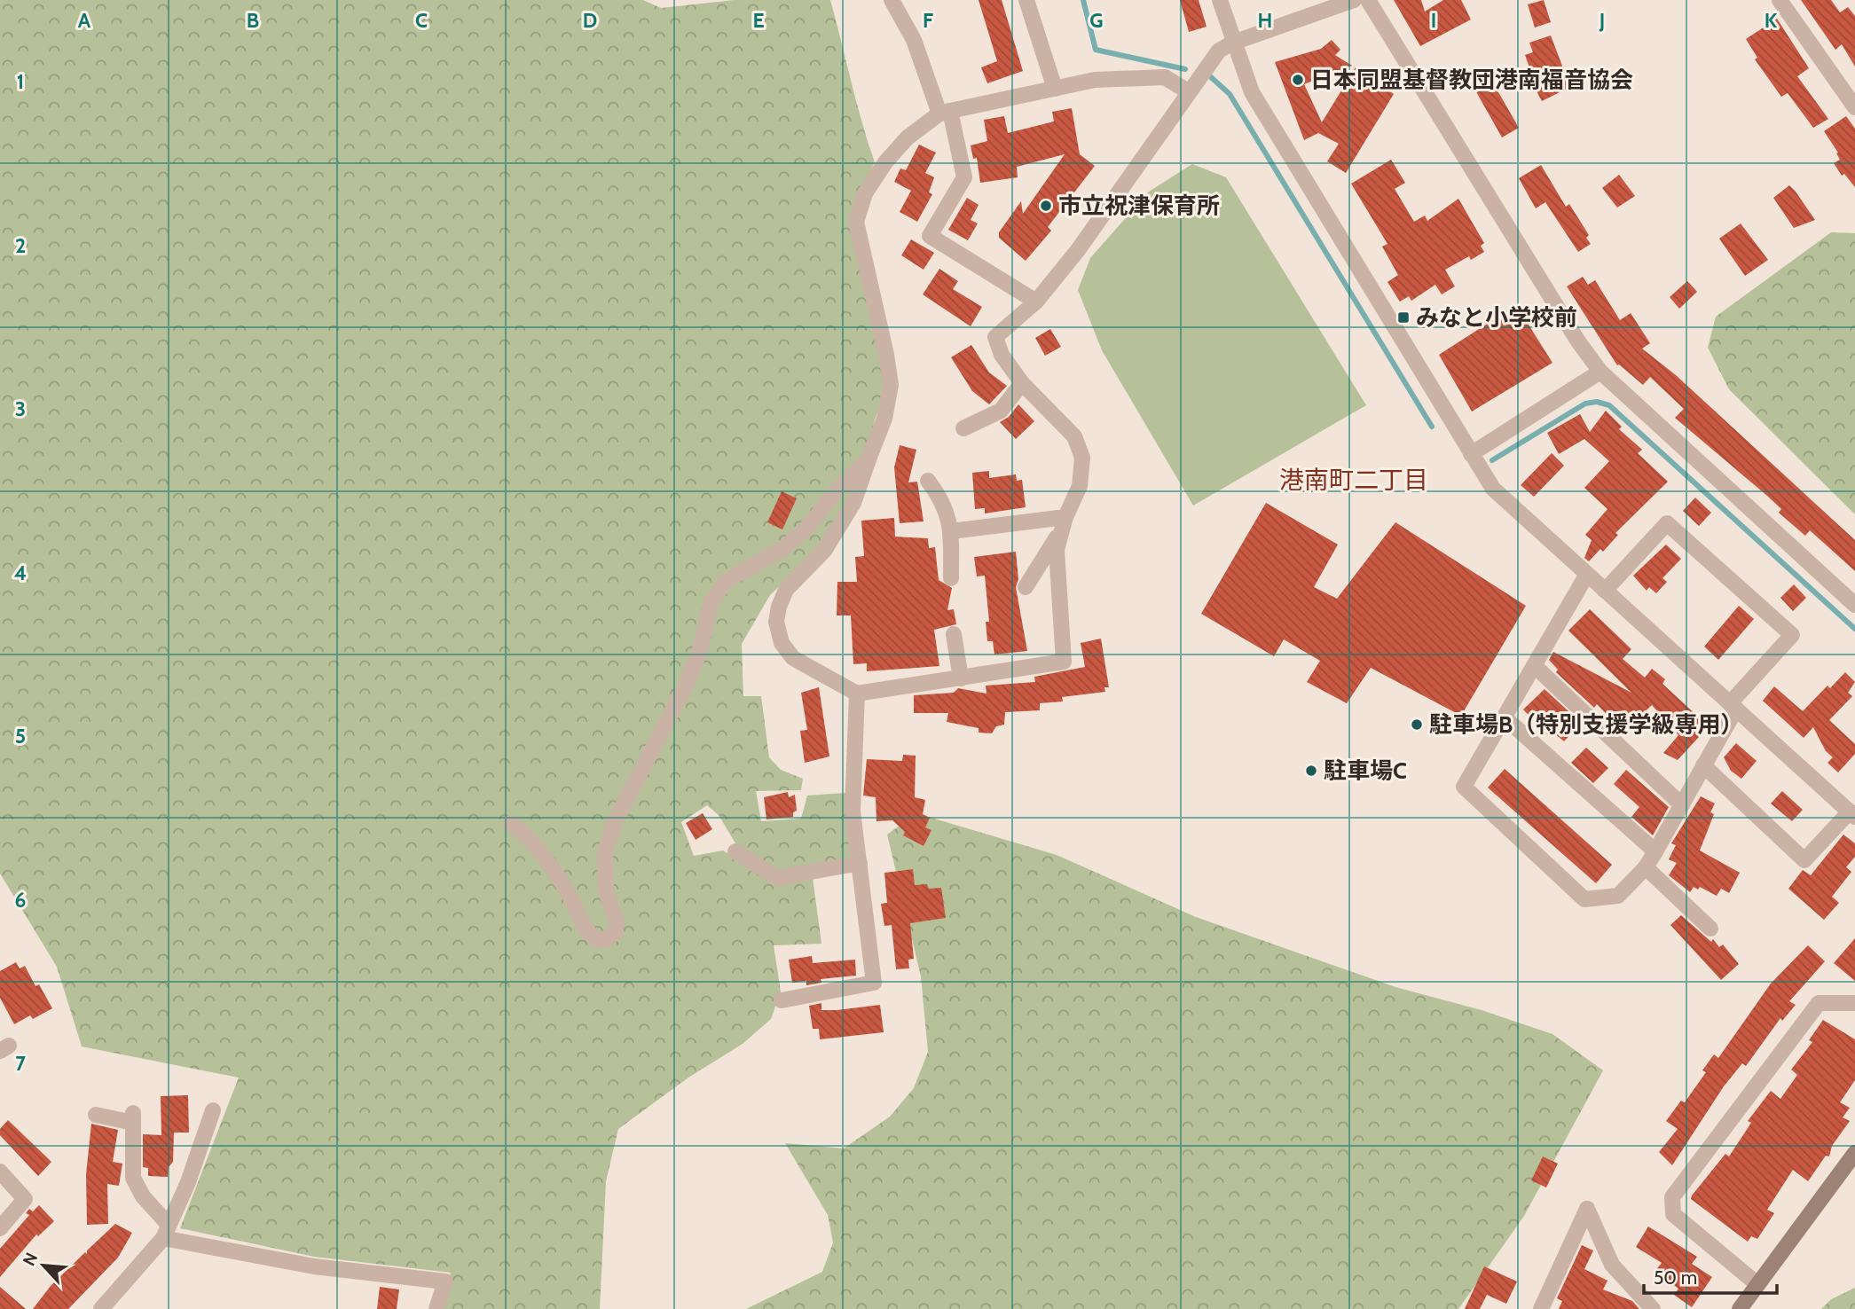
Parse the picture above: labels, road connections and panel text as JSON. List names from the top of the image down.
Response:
{
  "districts": ["港南町二丁目"],
  "places": {
    "other": [
      "日本同盟基督教団港南福音協会",
      "市立祝津保育所",
      "駐車場B（特別支援学級専用）",
      "駐車場C"
    ],
    "transit": ["みなと小学校前"]
  },
  "scale_bar": "50 m",
  "north": "top left",
  "grid": {
    "columns": [
      "A",
      "B",
      "C",
      "D",
      "E",
      "F",
      "G",
      "H",
      "I",
      "J",
      "K"
    ],
    "rows": [
      "1",
      "2",
      "3",
      "4",
      "5",
      "6",
      "7"
    ]
  }
}
